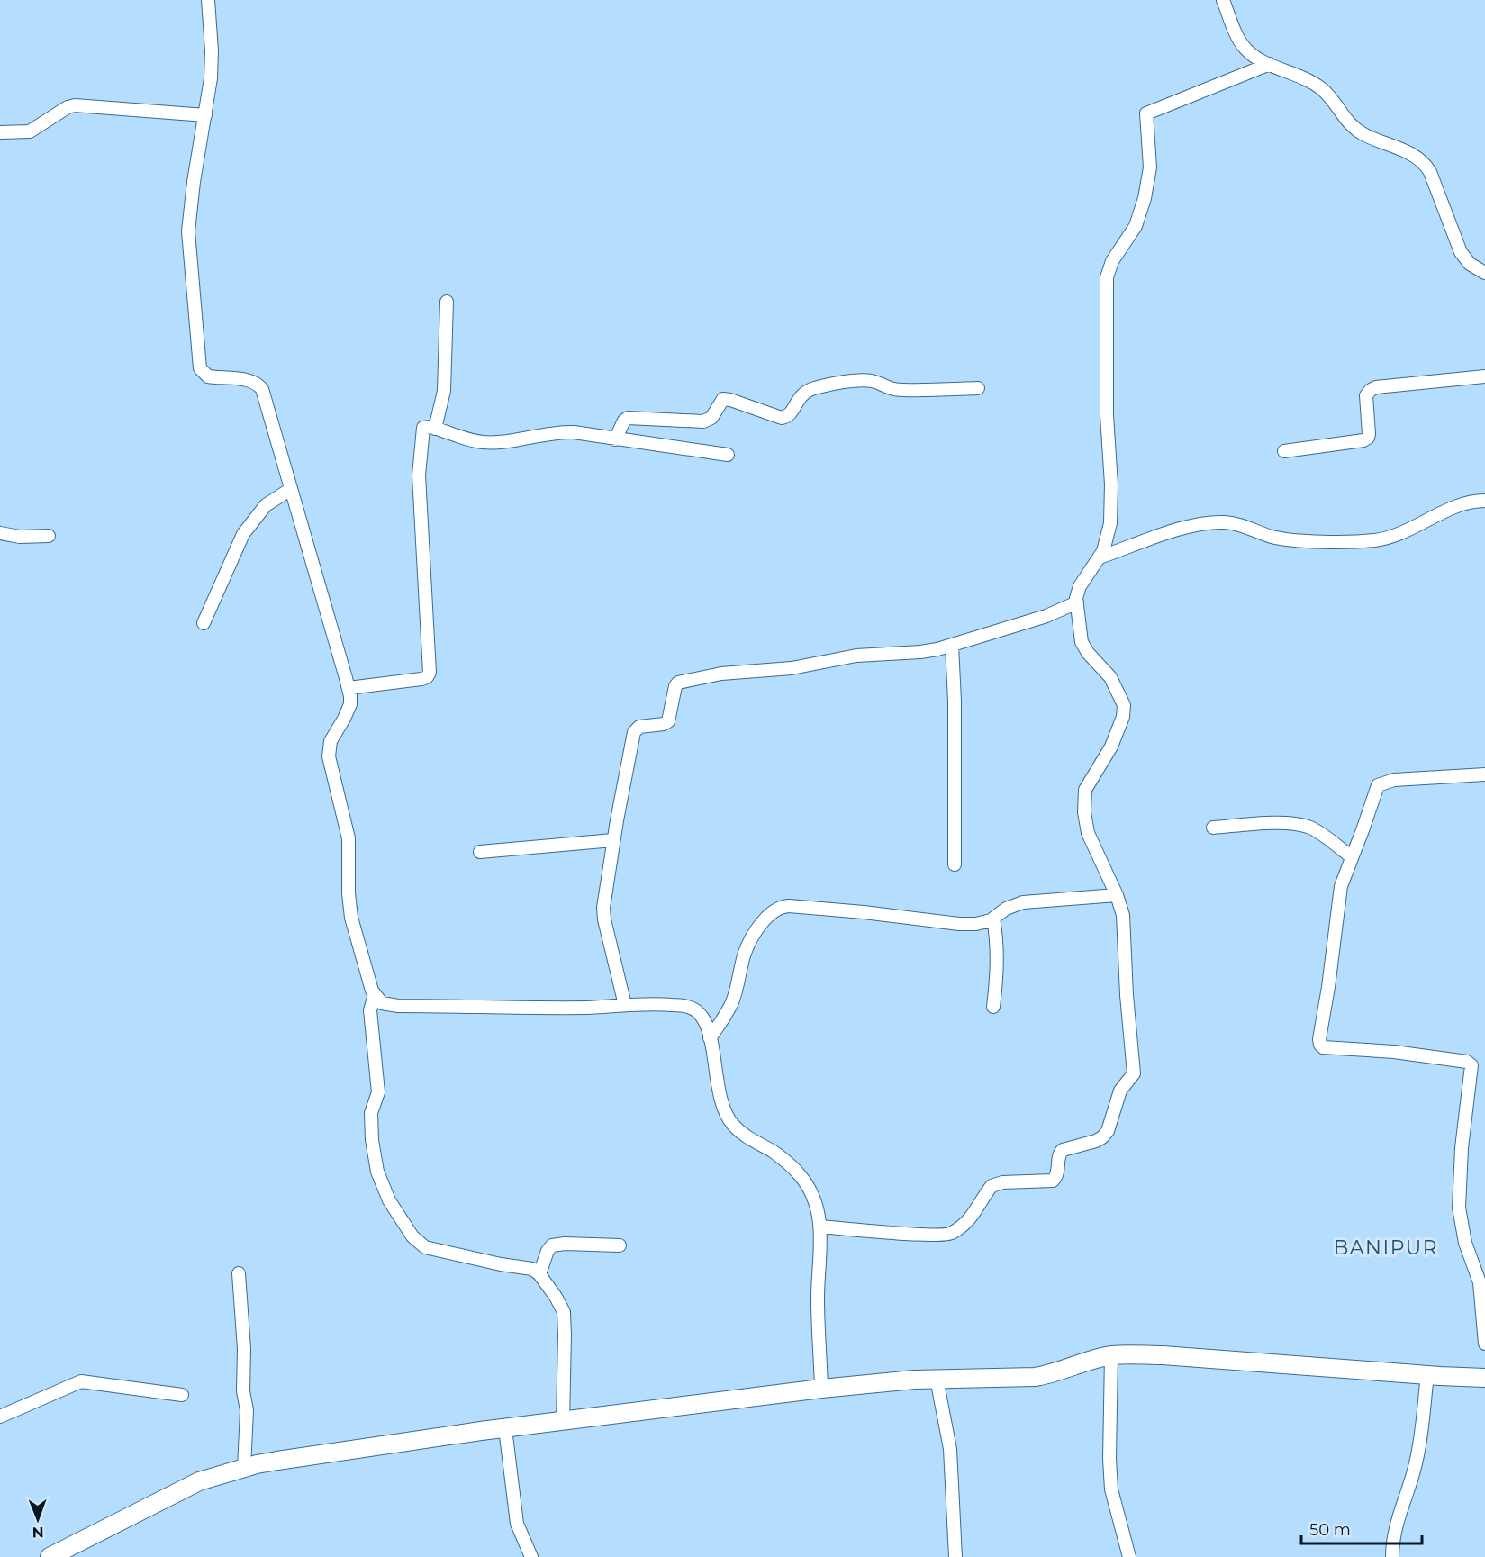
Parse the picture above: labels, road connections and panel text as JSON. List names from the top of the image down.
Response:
{
  "districts": ["BANIPUR"],
  "scale_bar": "50 m",
  "north": "bottom"
}
